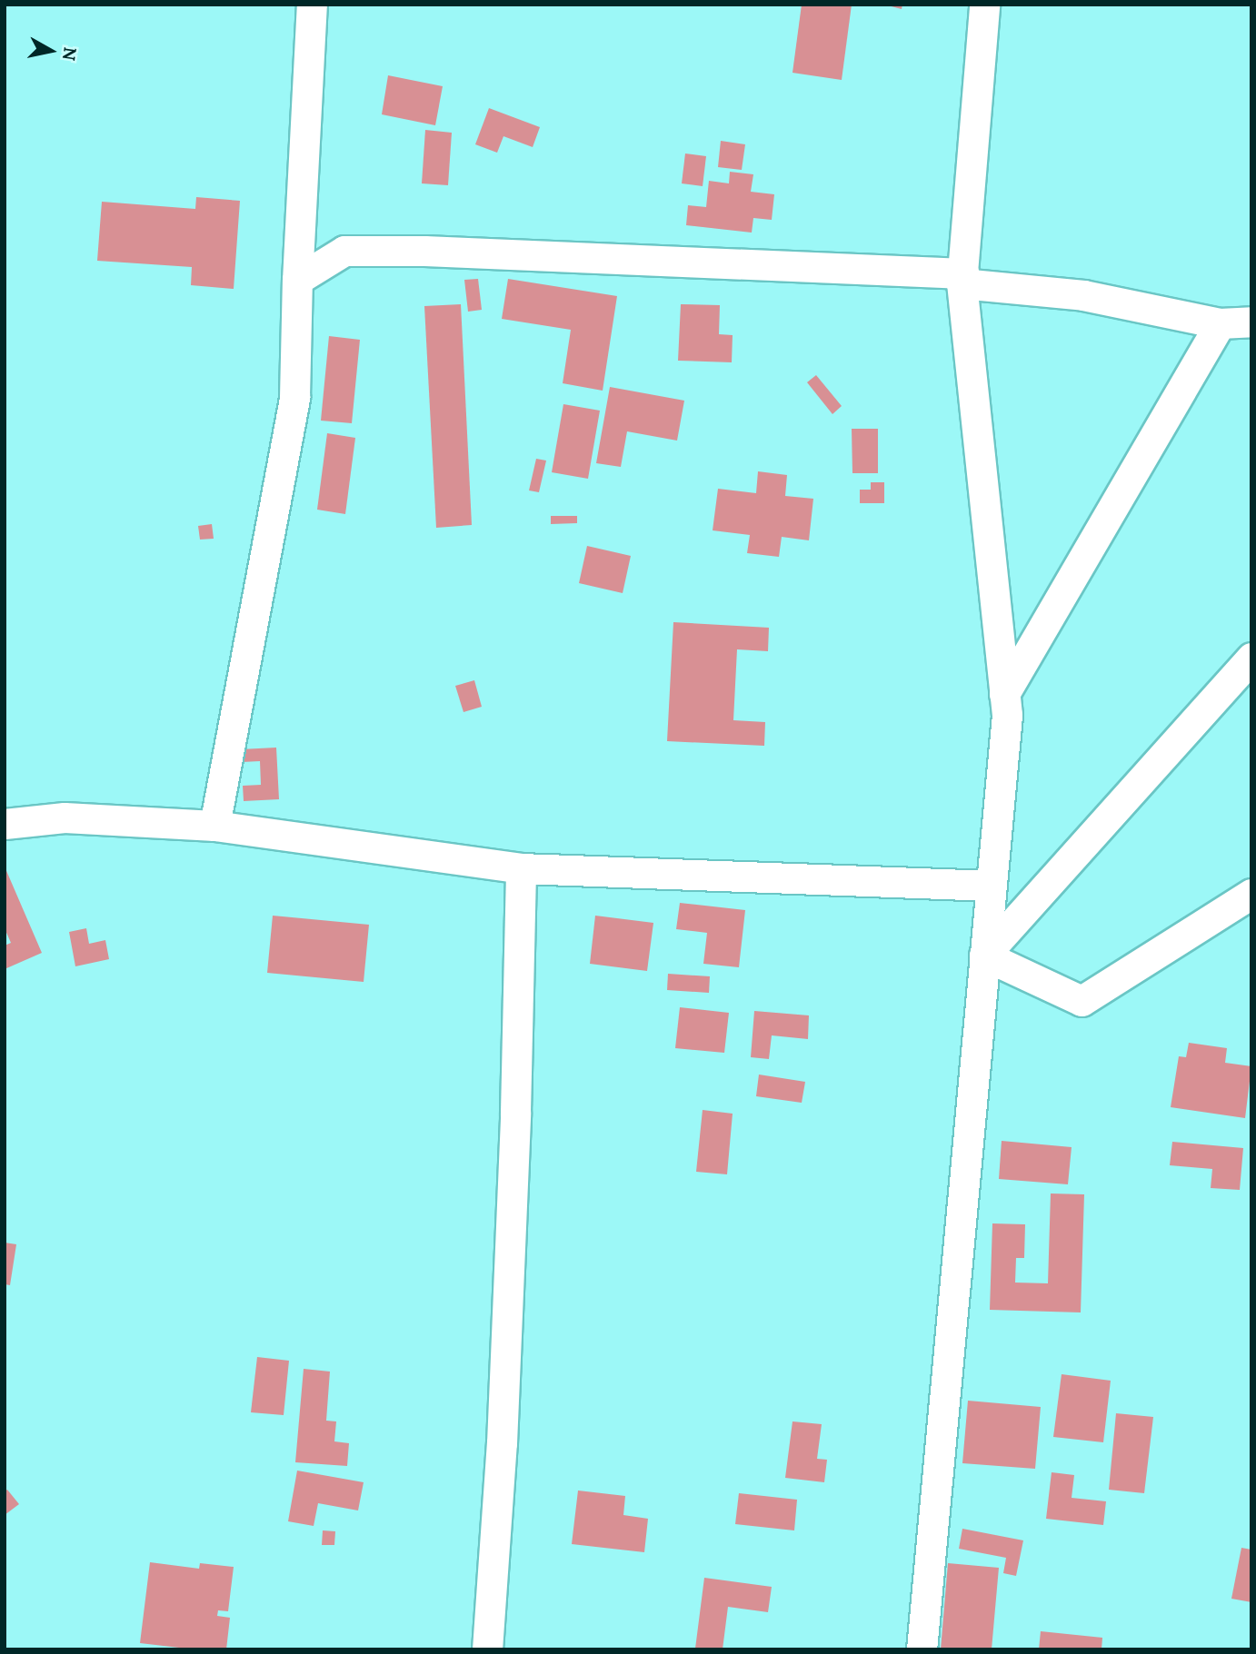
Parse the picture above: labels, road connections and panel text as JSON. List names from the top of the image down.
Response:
{
  "north": "right"
}
